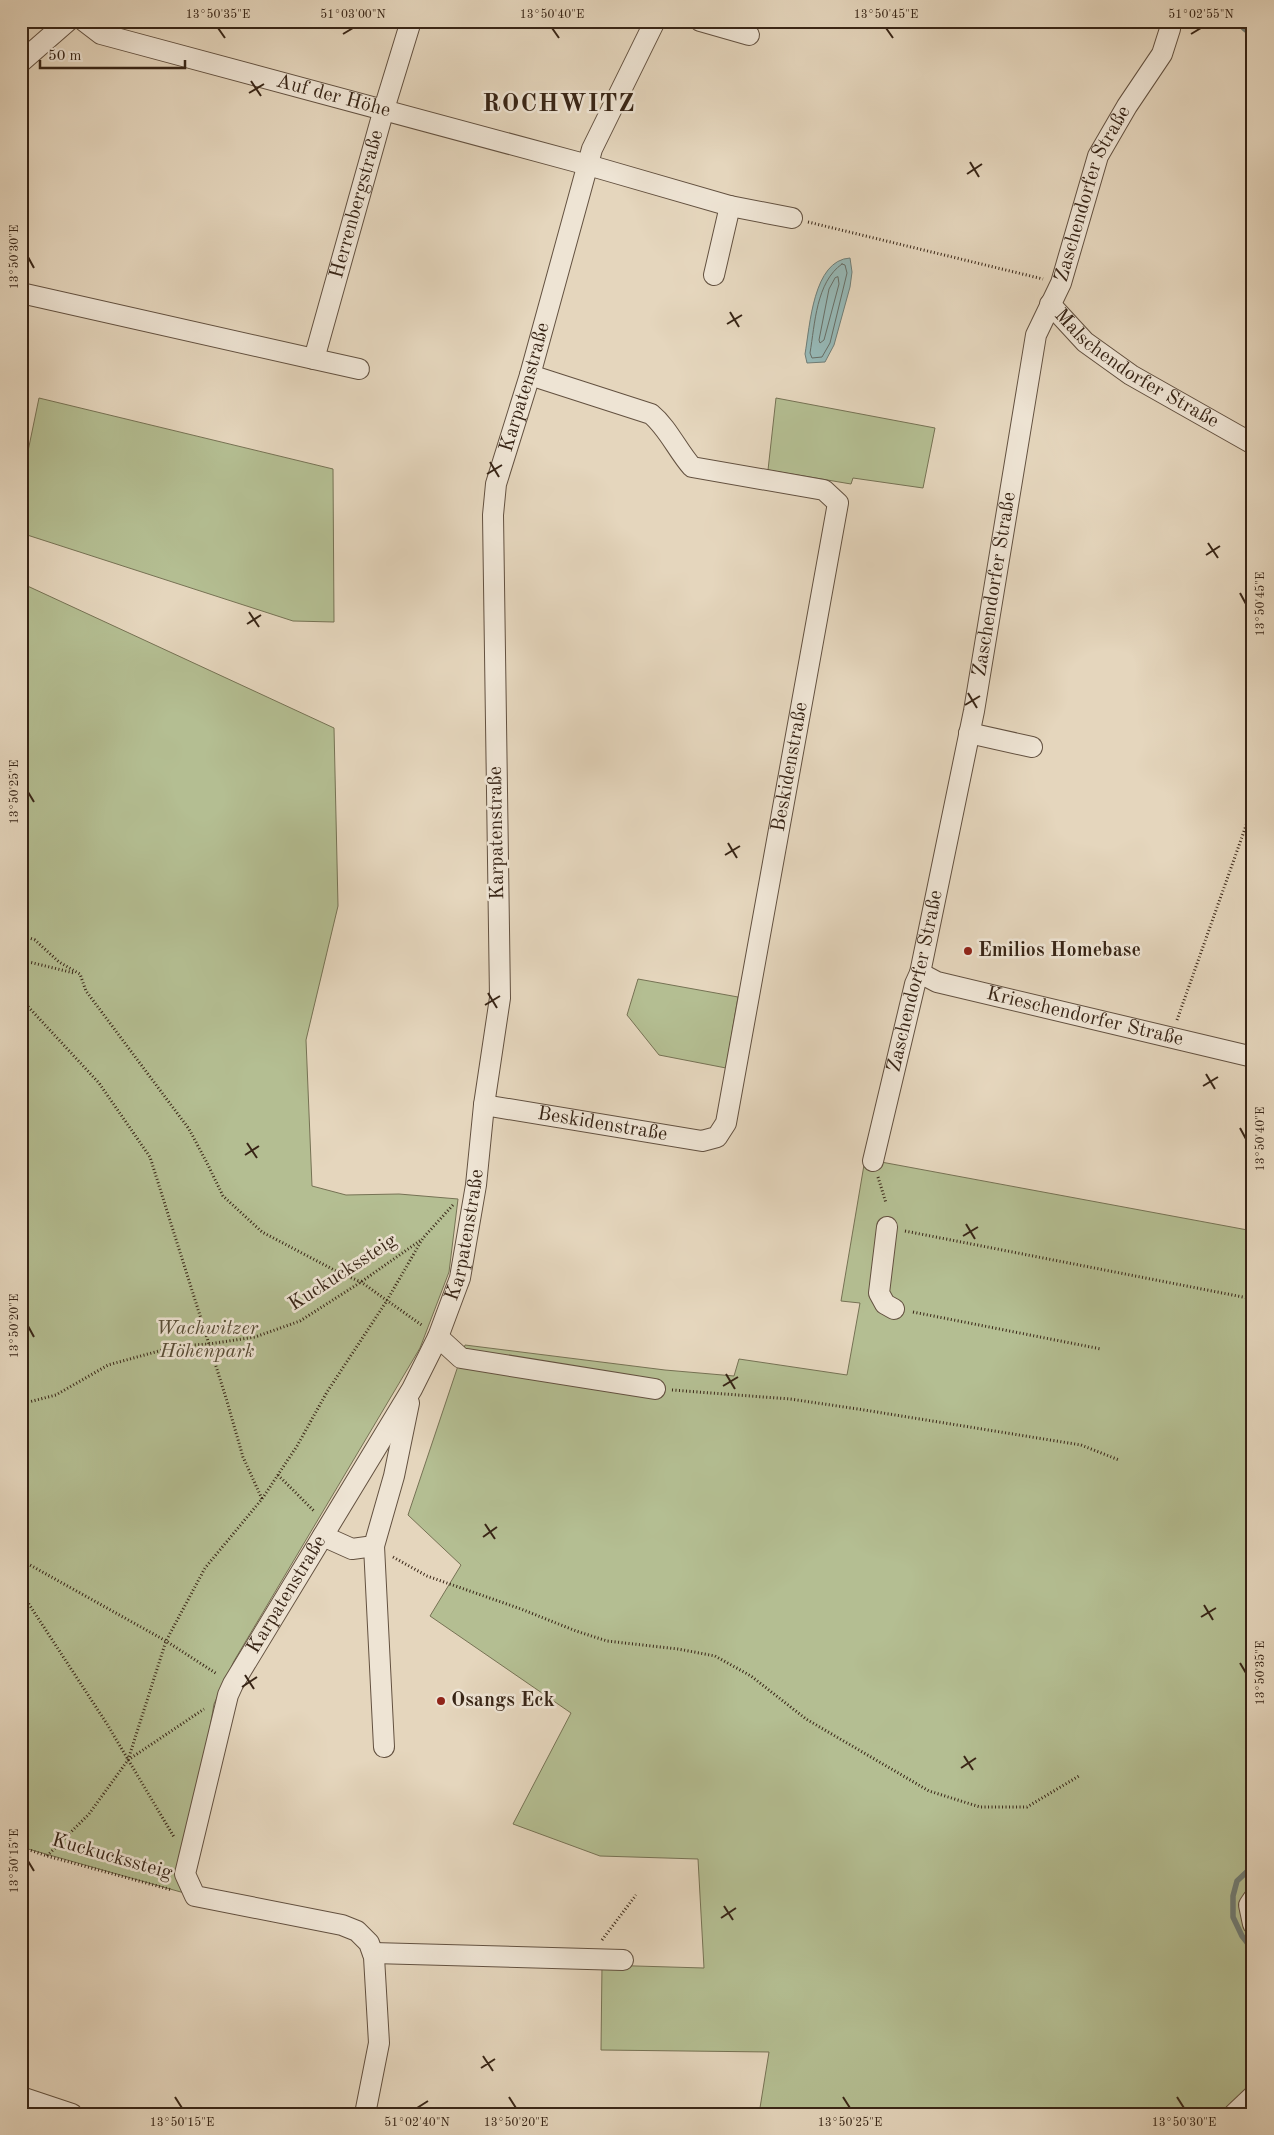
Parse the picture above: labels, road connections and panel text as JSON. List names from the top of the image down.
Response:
{
  "streets": {
    "street": [
      "Auf der Höhe",
      "Zaschendorfer Straße",
      "Herrenbergstraße",
      "Malschendorfer Straße",
      "Karpatenstraße",
      "Beskidenstraße",
      "Krieschendorfer Straße"
    ],
    "path": ["Kuckuckssteig"]
  },
  "crossings": [
    ["Auf der Höhe", "Herrenbergstraße"],
    ["Auf der Höhe", "Karpatenstraße"],
    ["Zaschendorfer Straße", "Malschendorfer Straße"],
    ["Zaschendorfer Straße", "Krieschendorfer Straße"],
    ["Karpatenstraße", "Beskidenstraße"],
    ["Karpatenstraße", "Kuckuckssteig"]
  ],
  "districts": ["ROCHWITZ"],
  "parks": ["Wachwitzer Höhenpark"],
  "places": ["Emilios Homebase", "Osangs Eck"],
  "scale_bar": "50 m",
  "coordinates": [
    "13°50'35\"E",
    "51°03'00\"N",
    "13°50'40\"E",
    "13°50'45\"E",
    "51°02'55\"N",
    "13°50'30\"E",
    "13°50'25\"E",
    "13°50'20\"E",
    "13°50'15\"E",
    "51°02'40\"N"
  ]
}
